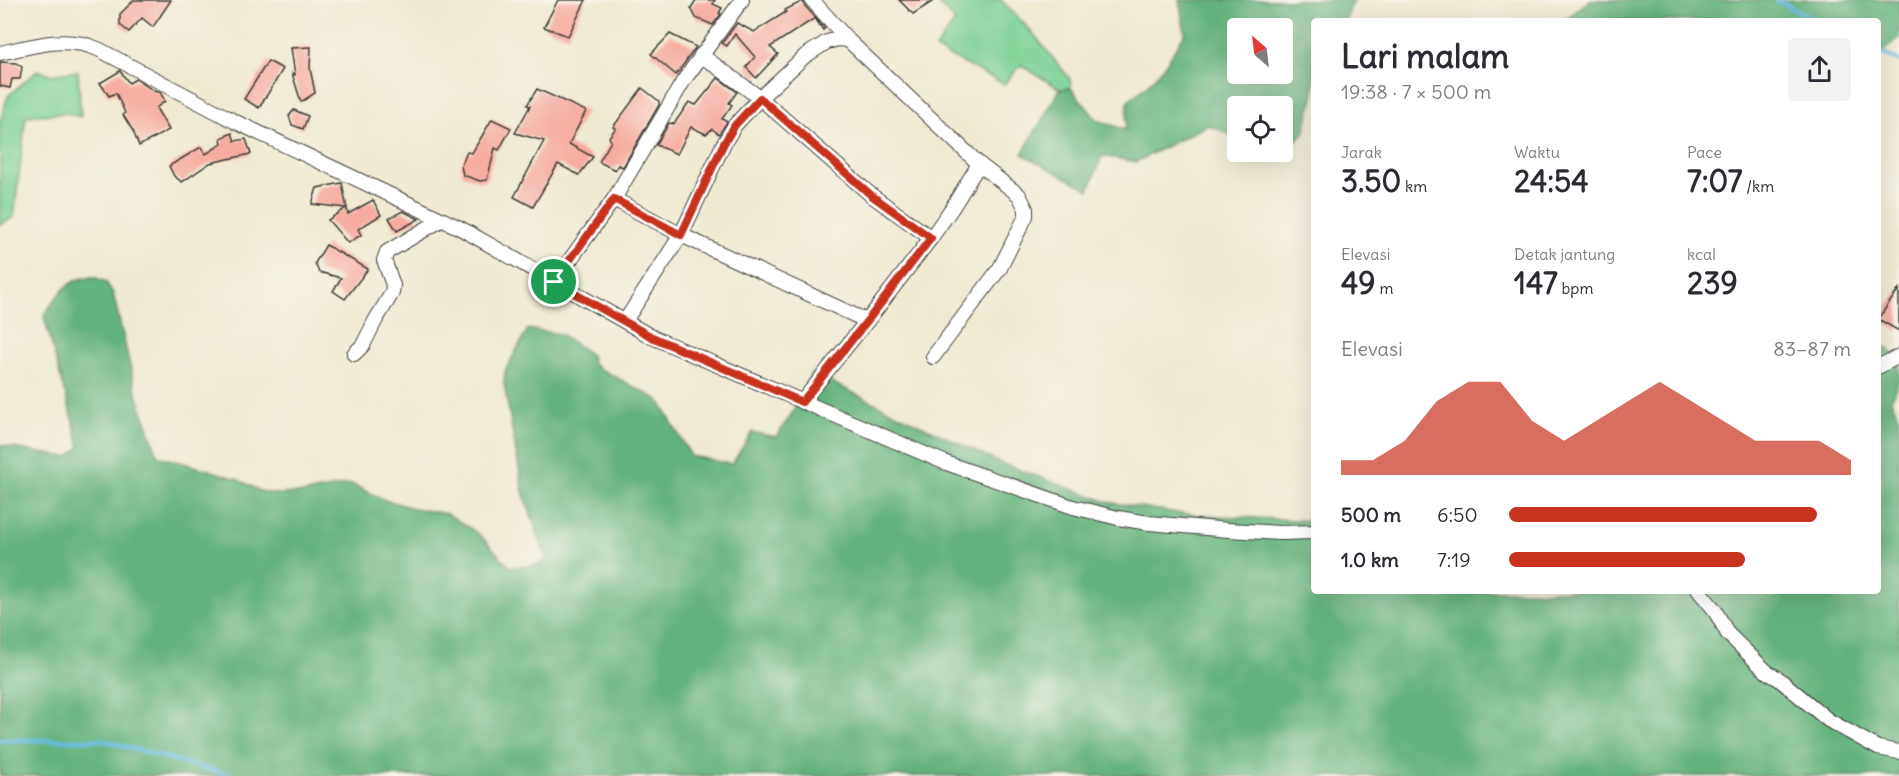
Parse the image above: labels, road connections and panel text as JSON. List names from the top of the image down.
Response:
{
  "north": "top left",
  "page": {
    "heading": ["Lari malam", "19:38 · 7 × 500 m"],
    "stats": [
      ["Jarak", "3.50 km"],
      ["Waktu", "24:54"],
      ["Pace", "7:07 /km"],
      ["Elevasi", "49 m"],
      ["Detak jantung", "147 bpm"],
      ["kcal", "239"]
    ],
    "chart": ["Elevasi", "83–87 m"],
    "list": [
      {
        "name": "500 m",
        "note": "6:50"
      },
      {
        "name": "1.0 km",
        "note": "7:19"
      }
    ]
  }
}
